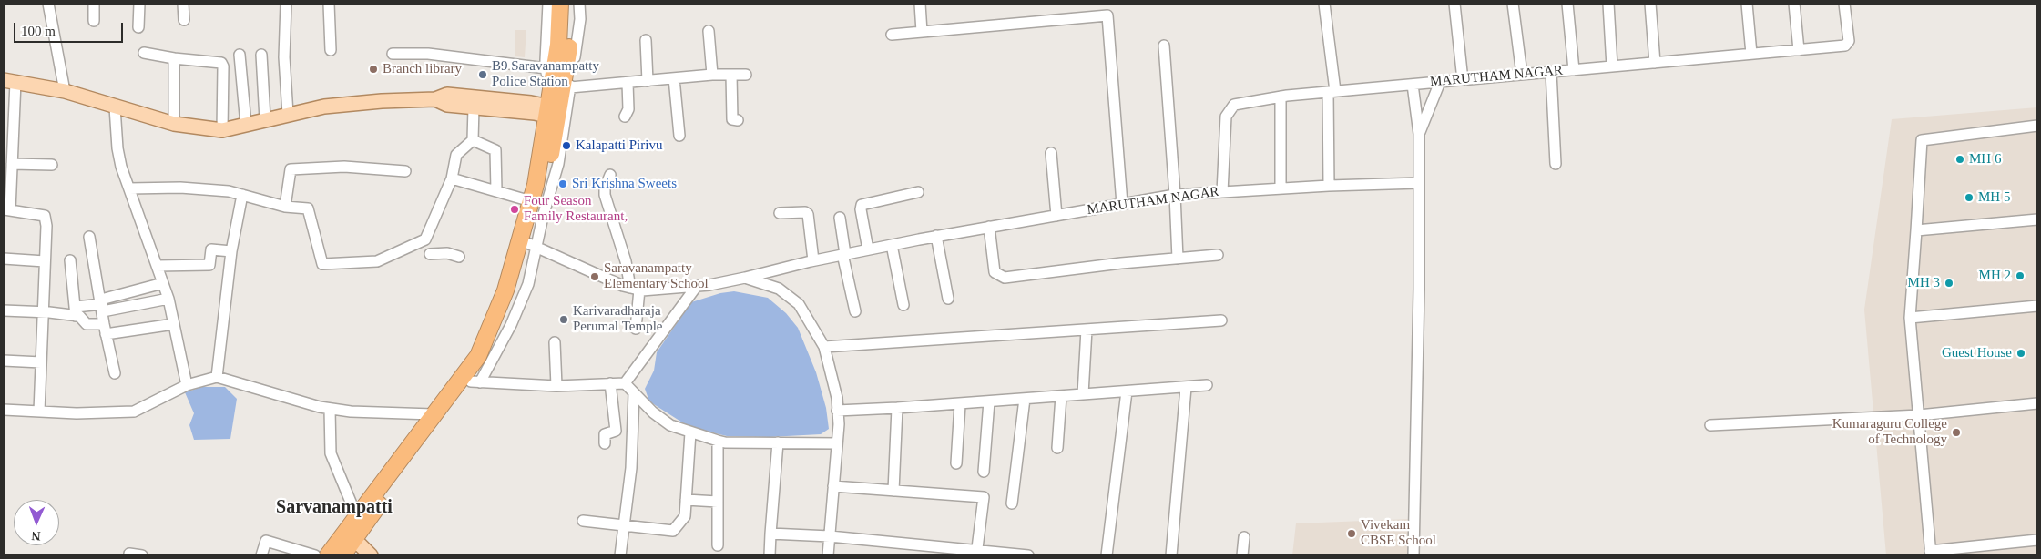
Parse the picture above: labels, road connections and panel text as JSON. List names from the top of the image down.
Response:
{
  "streets": {
    "street": ["MARUTHAM NAGAR"]
  },
  "districts": ["Sarvanampatti"],
  "places": [
    "Branch library",
    "B9 Saravanampatty Police Station",
    "Kalapatti Pirivu",
    "MH 6",
    "Sri Krishna Sweets",
    "MH 5",
    "Four Season Family Restaurant,",
    "MH 2",
    "Saravanampatty Elementary School",
    "MH 3",
    "Karivaradharaja Perumal Temple",
    "Guest House",
    "Kumaraguru College of Technology",
    "Vivekam CBSE School"
  ],
  "scale_bar": "100 m",
  "north": "bottom"
}
